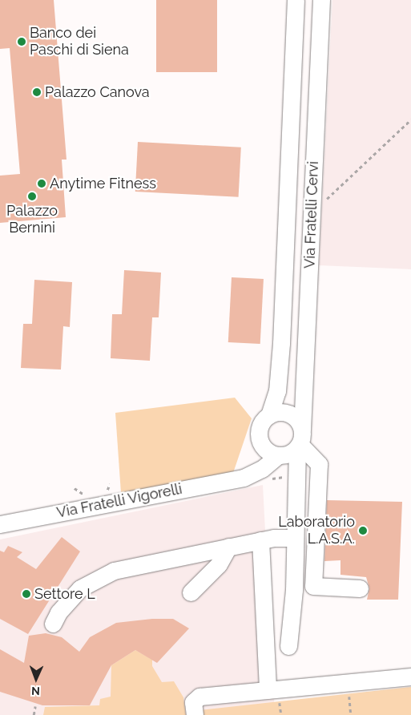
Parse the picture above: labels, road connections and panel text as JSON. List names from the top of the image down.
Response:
{
  "streets": {
    "street": ["Via Fratelli Cervi", "Via Fratelli Vigorelli"]
  },
  "crossings": [
    ["Via Fratelli Cervi", "Via Fratelli Vigorelli"]
  ],
  "places": [
    "Banco dei Paschi di Siena",
    "Palazzo Canova",
    "Anytime Fitness",
    "Palazzo Bernini",
    "Laboratorio L.A.S.A.",
    "Settore L"
  ],
  "north": "bottom"
}
